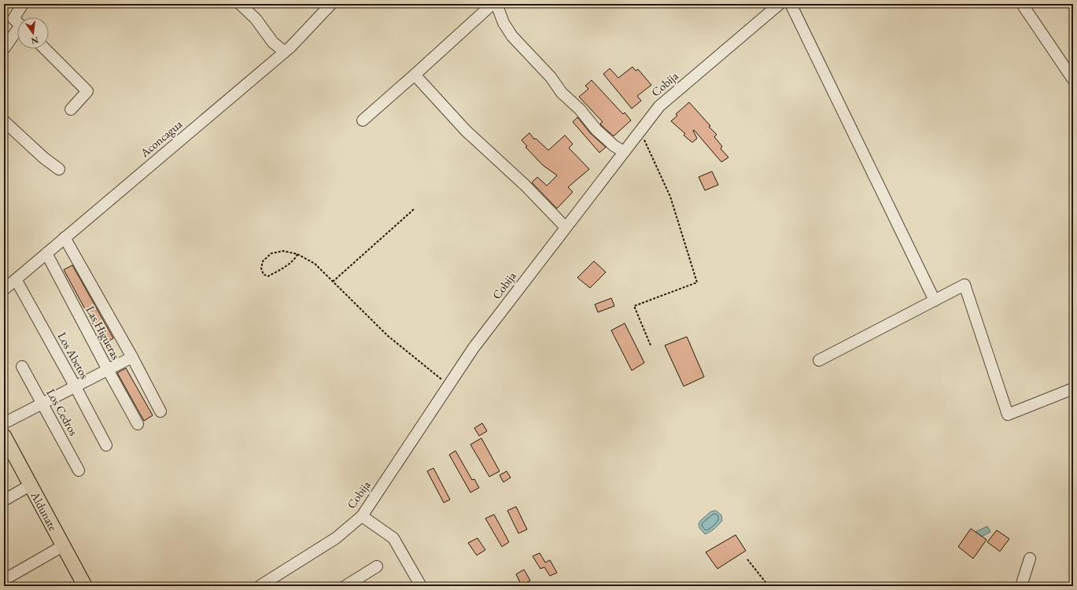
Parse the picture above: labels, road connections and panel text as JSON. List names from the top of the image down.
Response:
{
  "streets": {
    "main road": ["Aldunate"],
    "street": [
      "Cobija",
      "Aconcagua",
      "Las Higueras",
      "Los Abetos",
      "Los Cedros"
    ]
  },
  "crossings": [
    ["Aconcagua", "Las Higueras"],
    ["Aconcagua", "Los Abetos"]
  ],
  "north": "bottom"
}
